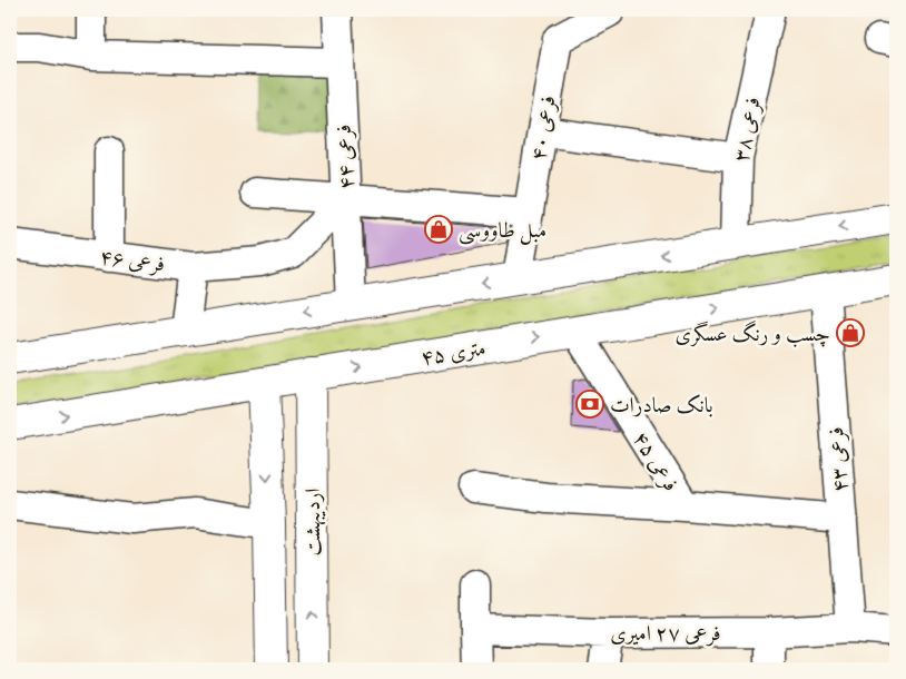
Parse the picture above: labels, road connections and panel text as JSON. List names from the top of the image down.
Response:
{
  "streets": {
    "main road": ["۴۵ متری", "اردیبهشت"],
    "street": [
      "فرعی ۴۰",
      "فرعی ۳۸",
      "فرعی ۴۴",
      "فرعی ۴۶",
      "فرعی ۴۳",
      "فرعی ۴۵",
      "فرعی ۲۷ امیری"
    ]
  },
  "crossings": [
    ["۴۵ متری", "فرعی ۴۳"],
    ["۴۵ متری", "فرعی ۴۵"],
    ["۴۵ متری", "اردیبهشت"],
    ["فرعی ۴۳", "فرعی ۲۷ امیری"]
  ],
  "places": {
    "shop": ["مبل طاووسی", "چسب و رنگ عسگری"],
    "bank": ["بانک صادرات"]
  }
}
